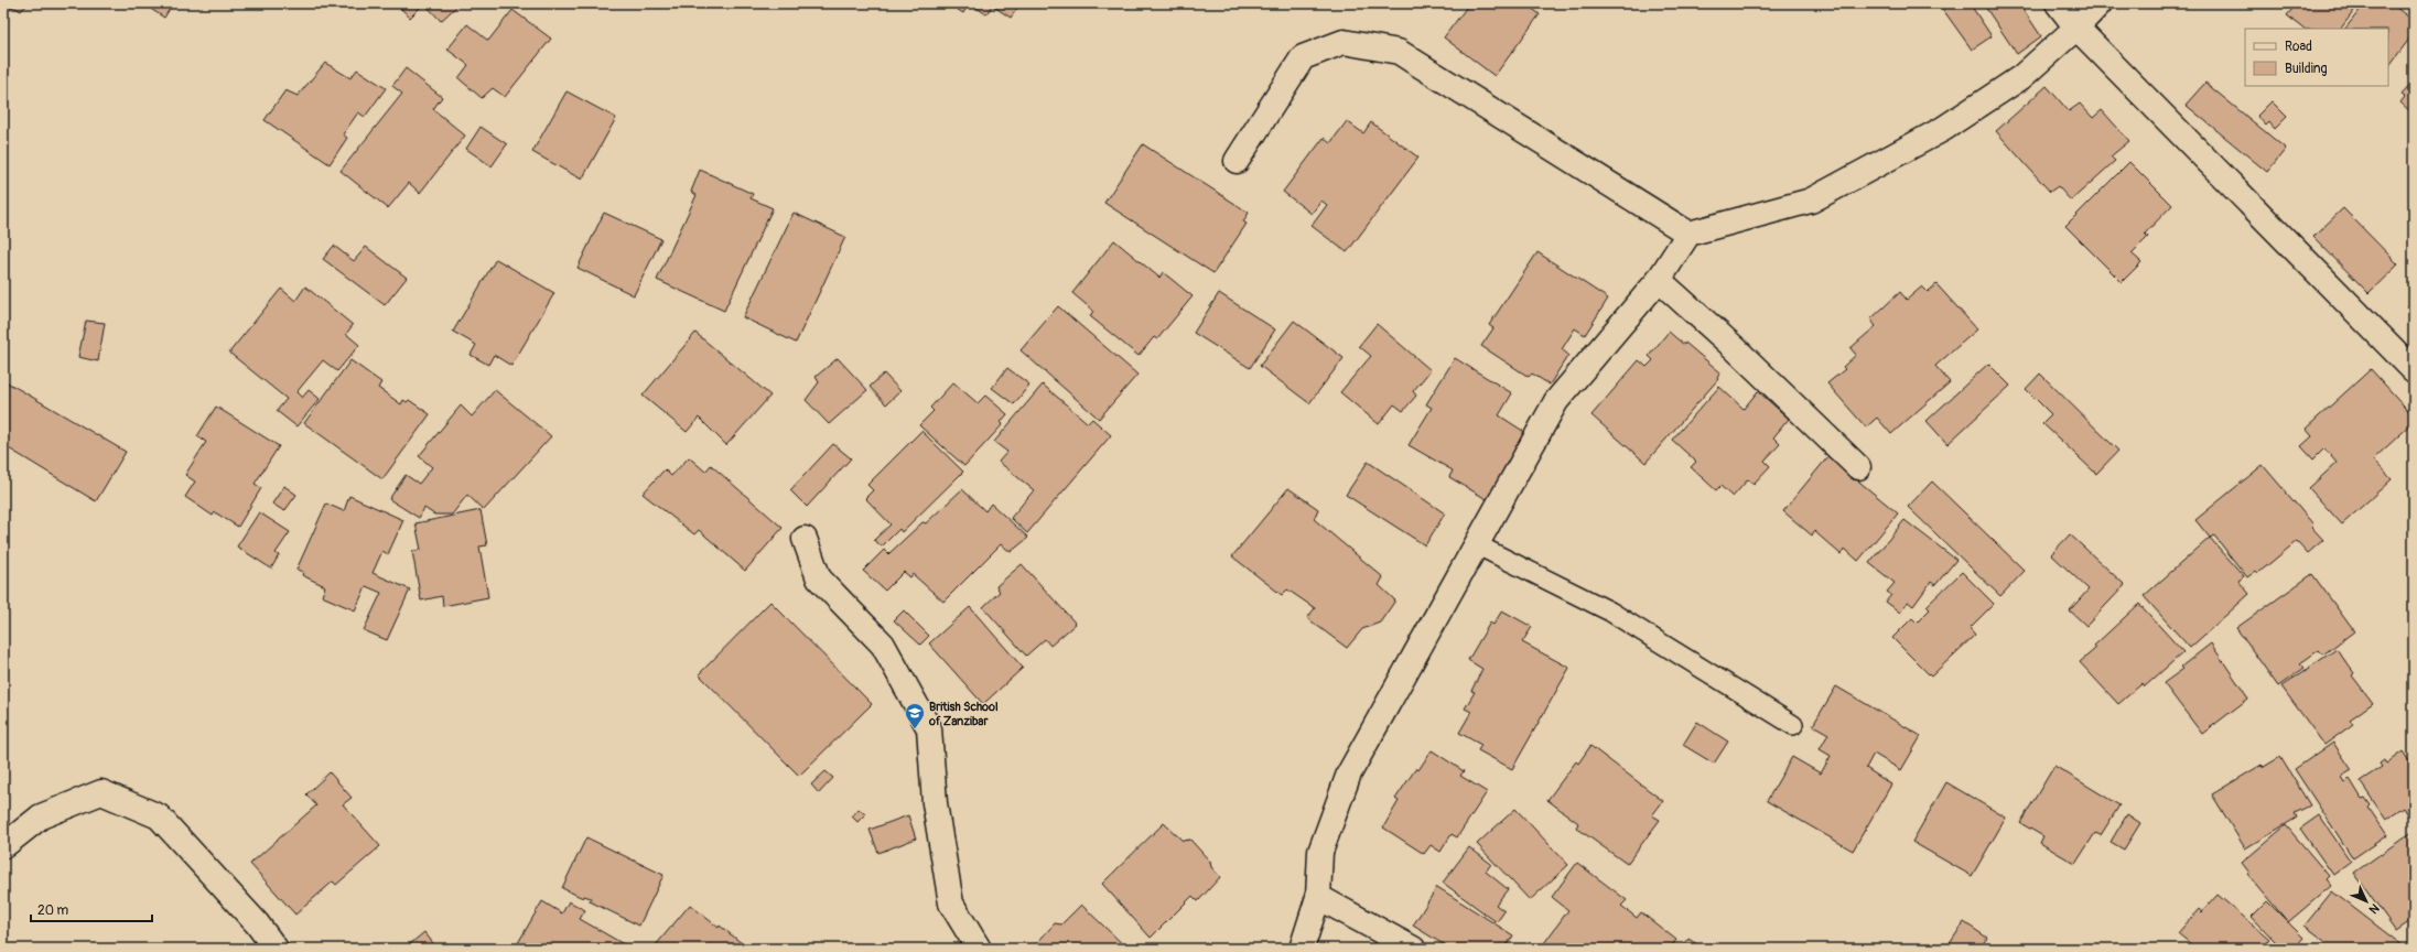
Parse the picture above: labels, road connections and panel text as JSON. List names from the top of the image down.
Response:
{
  "places": {
    "school or university": ["British School of Zanzibar"]
  },
  "legend": ["Road", "Building"],
  "scale_bar": "20 m",
  "north": "bottom right"
}
